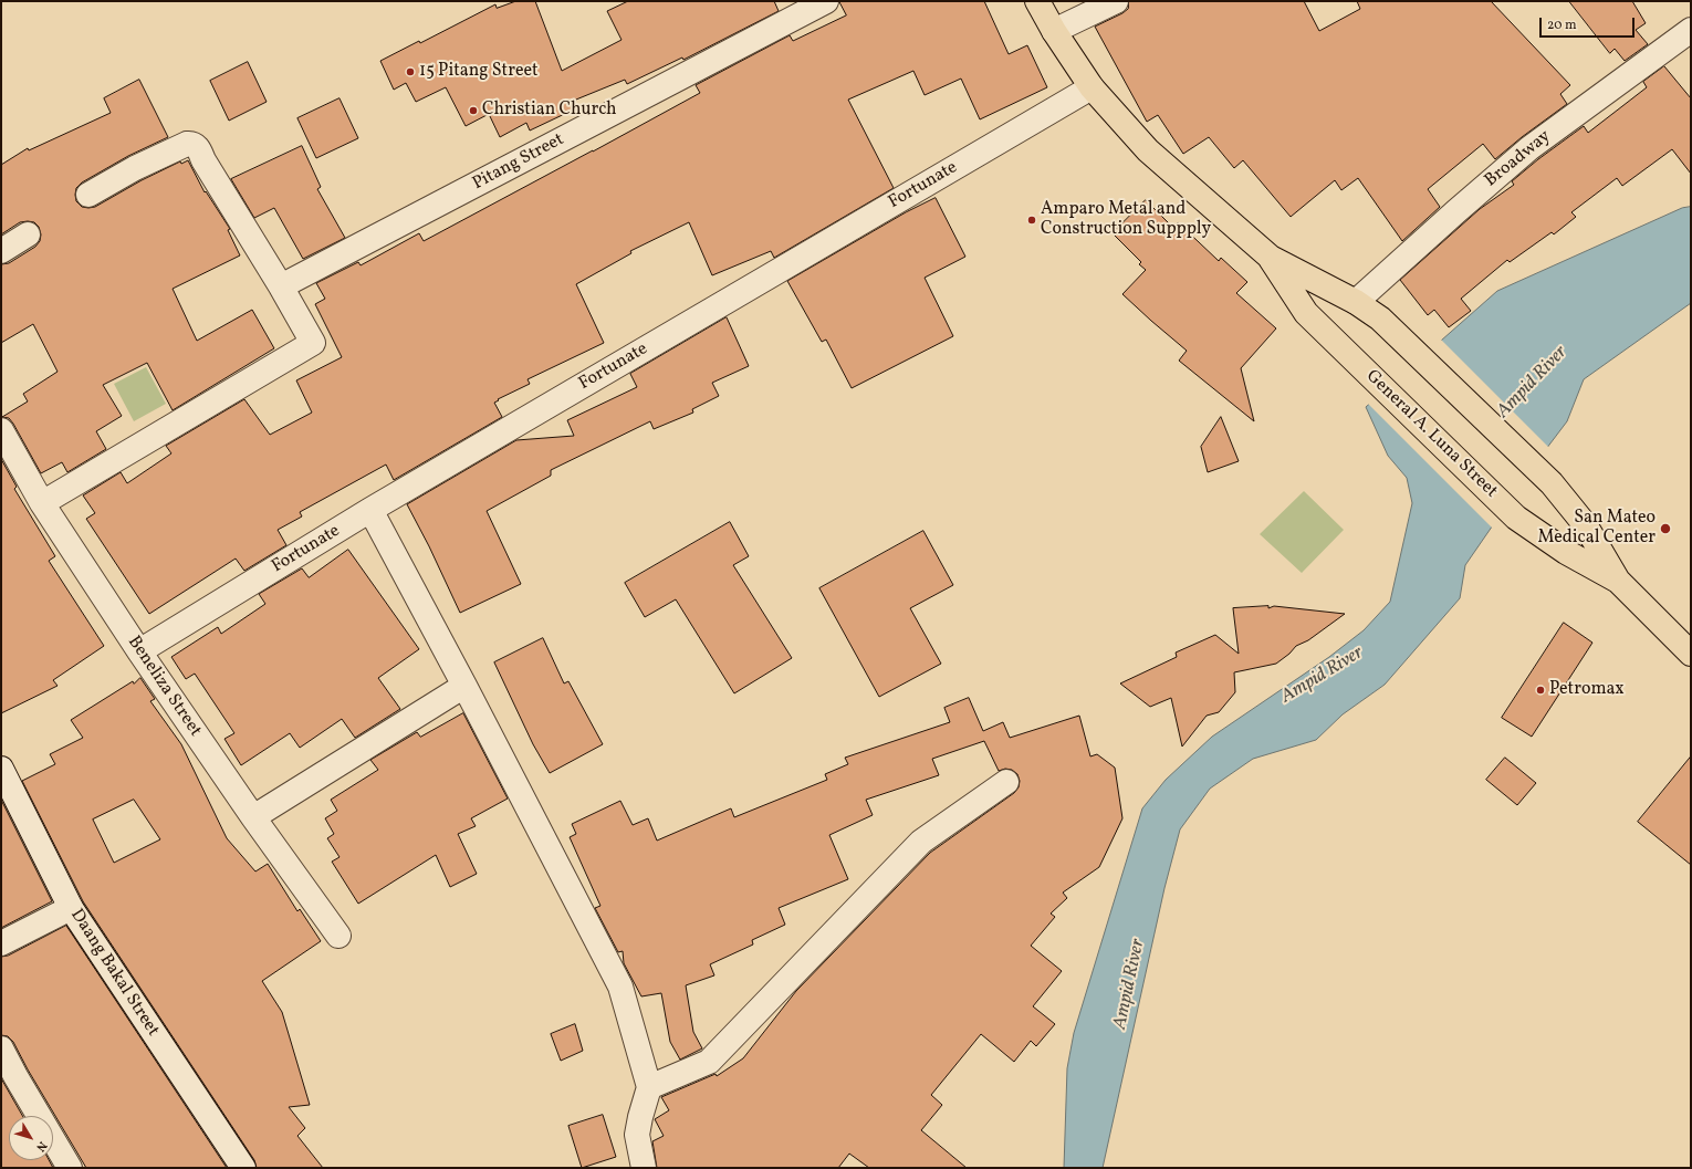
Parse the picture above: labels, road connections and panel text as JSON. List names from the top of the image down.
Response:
{
  "streets": {
    "main road": ["General A. Luna Street"],
    "street": [
      "Broadway",
      "Pitang Street",
      "Fortunate",
      "Beneliza Street",
      "Daang Bakal Street"
    ]
  },
  "crossings": [
    ["Broadway", "General A. Luna Street"],
    ["Fortunate", "General A. Luna Street"],
    ["Fortunate", "Beneliza Street"]
  ],
  "water": ["Ampid River"],
  "places": [
    "15 Pitang Street",
    "Christian Church",
    "Amparo Metal and Construction Suppply",
    "San Mateo Medical Center",
    "Petromax"
  ],
  "scale_bar": "20 m",
  "north": "bottom right"
}
